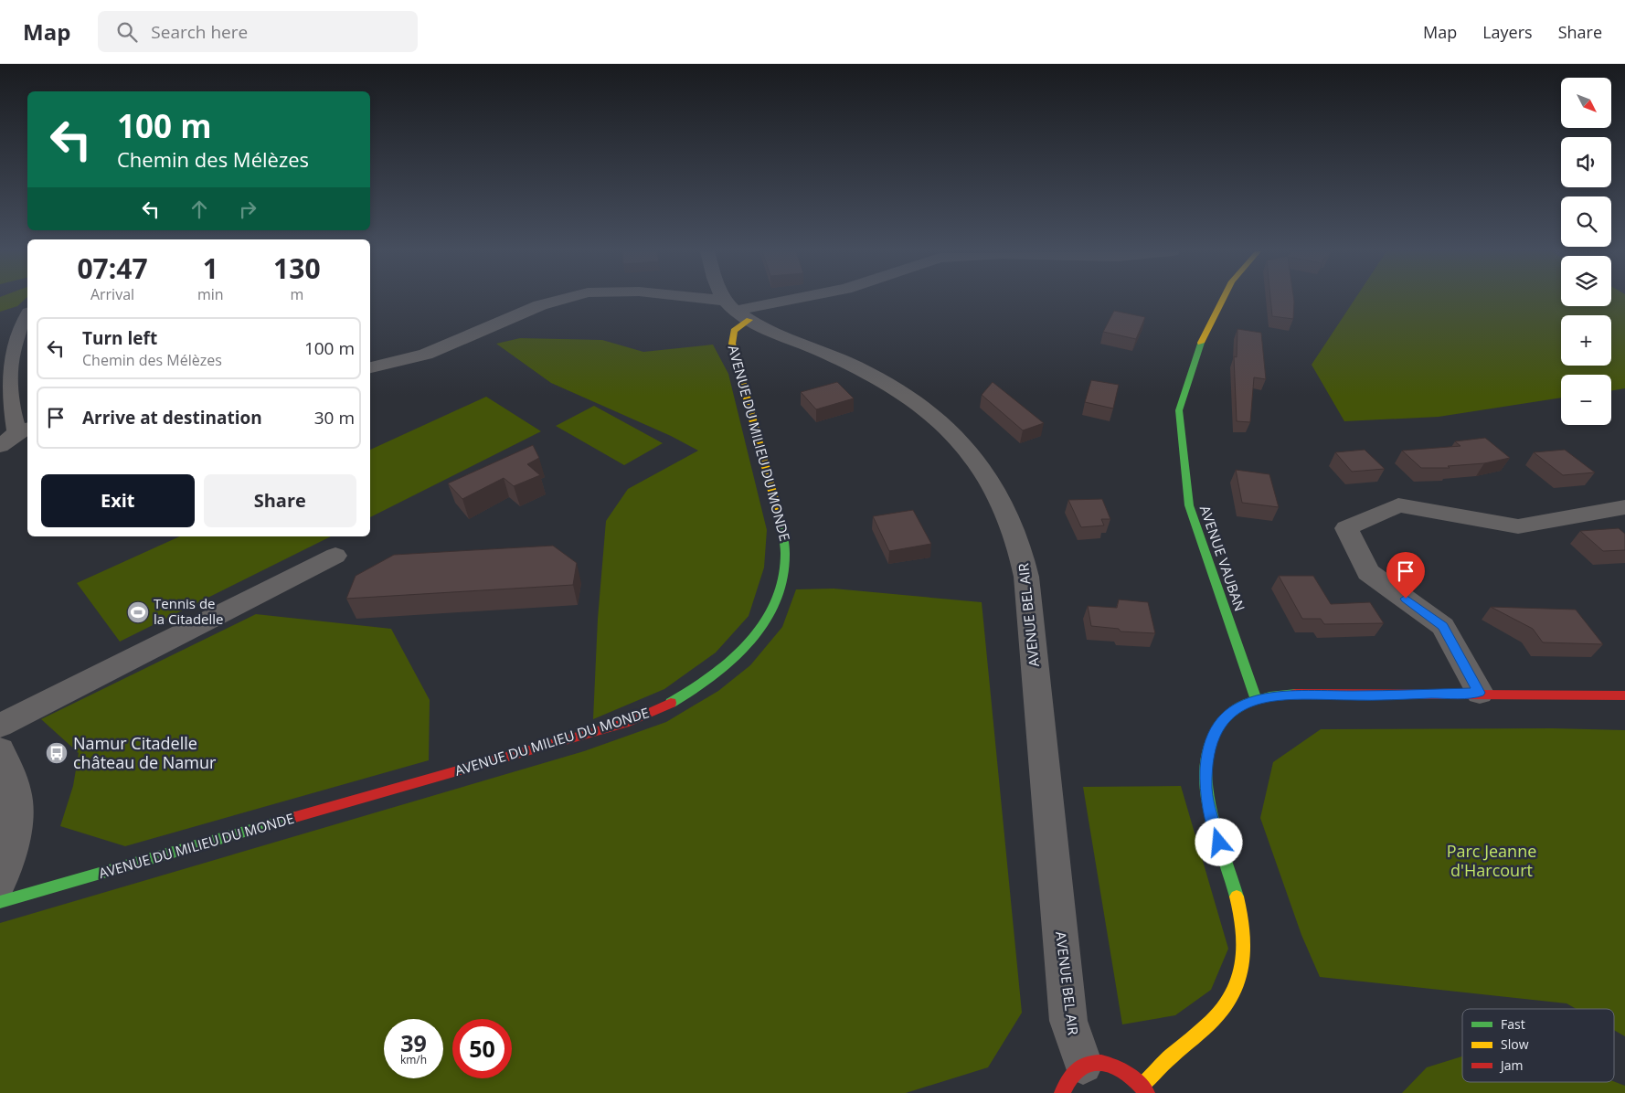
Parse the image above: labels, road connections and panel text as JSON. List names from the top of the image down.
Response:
{
  "streets": {
    "main road": ["AVENUE DU MILIEU DU MONDE", "AVENUE VAUBAN"],
    "street": ["AVENUE BEL AIR"]
  },
  "crossings": [
    ["AVENUE DU MILIEU DU MONDE", "AVENUE BEL AIR"]
  ],
  "parks": ["Parc Jeanne d'Harcourt"],
  "places": {
    "sports": ["Tennis de la Citadelle"],
    "bus stop": ["Namur Citadelle château de Namur"]
  },
  "legend": ["Fast", "Slow", "Jam"],
  "north": "bottom right",
  "page": {
    "header": "Map",
    "search": "Search here",
    "nav": ["Map", "Layers", "Share"],
    "map_buttons": ["+", "−"],
    "turn": ["100 m", "Chemin des Mélèzes"],
    "eta": [
      "07:47",
      "Arrival",
      "1",
      "min",
      "130",
      "m"
    ],
    "list": [
      {
        "name": "Turn left",
        "note": "Chemin des Mélèzes",
        "value": "100 m"
      },
      {
        "name": "Arrive at destination",
        "value": "30 m"
      }
    ],
    "buttons": ["Exit", "Share"],
    "speed": "39 km/h",
    "limit": "50"
  }
}
